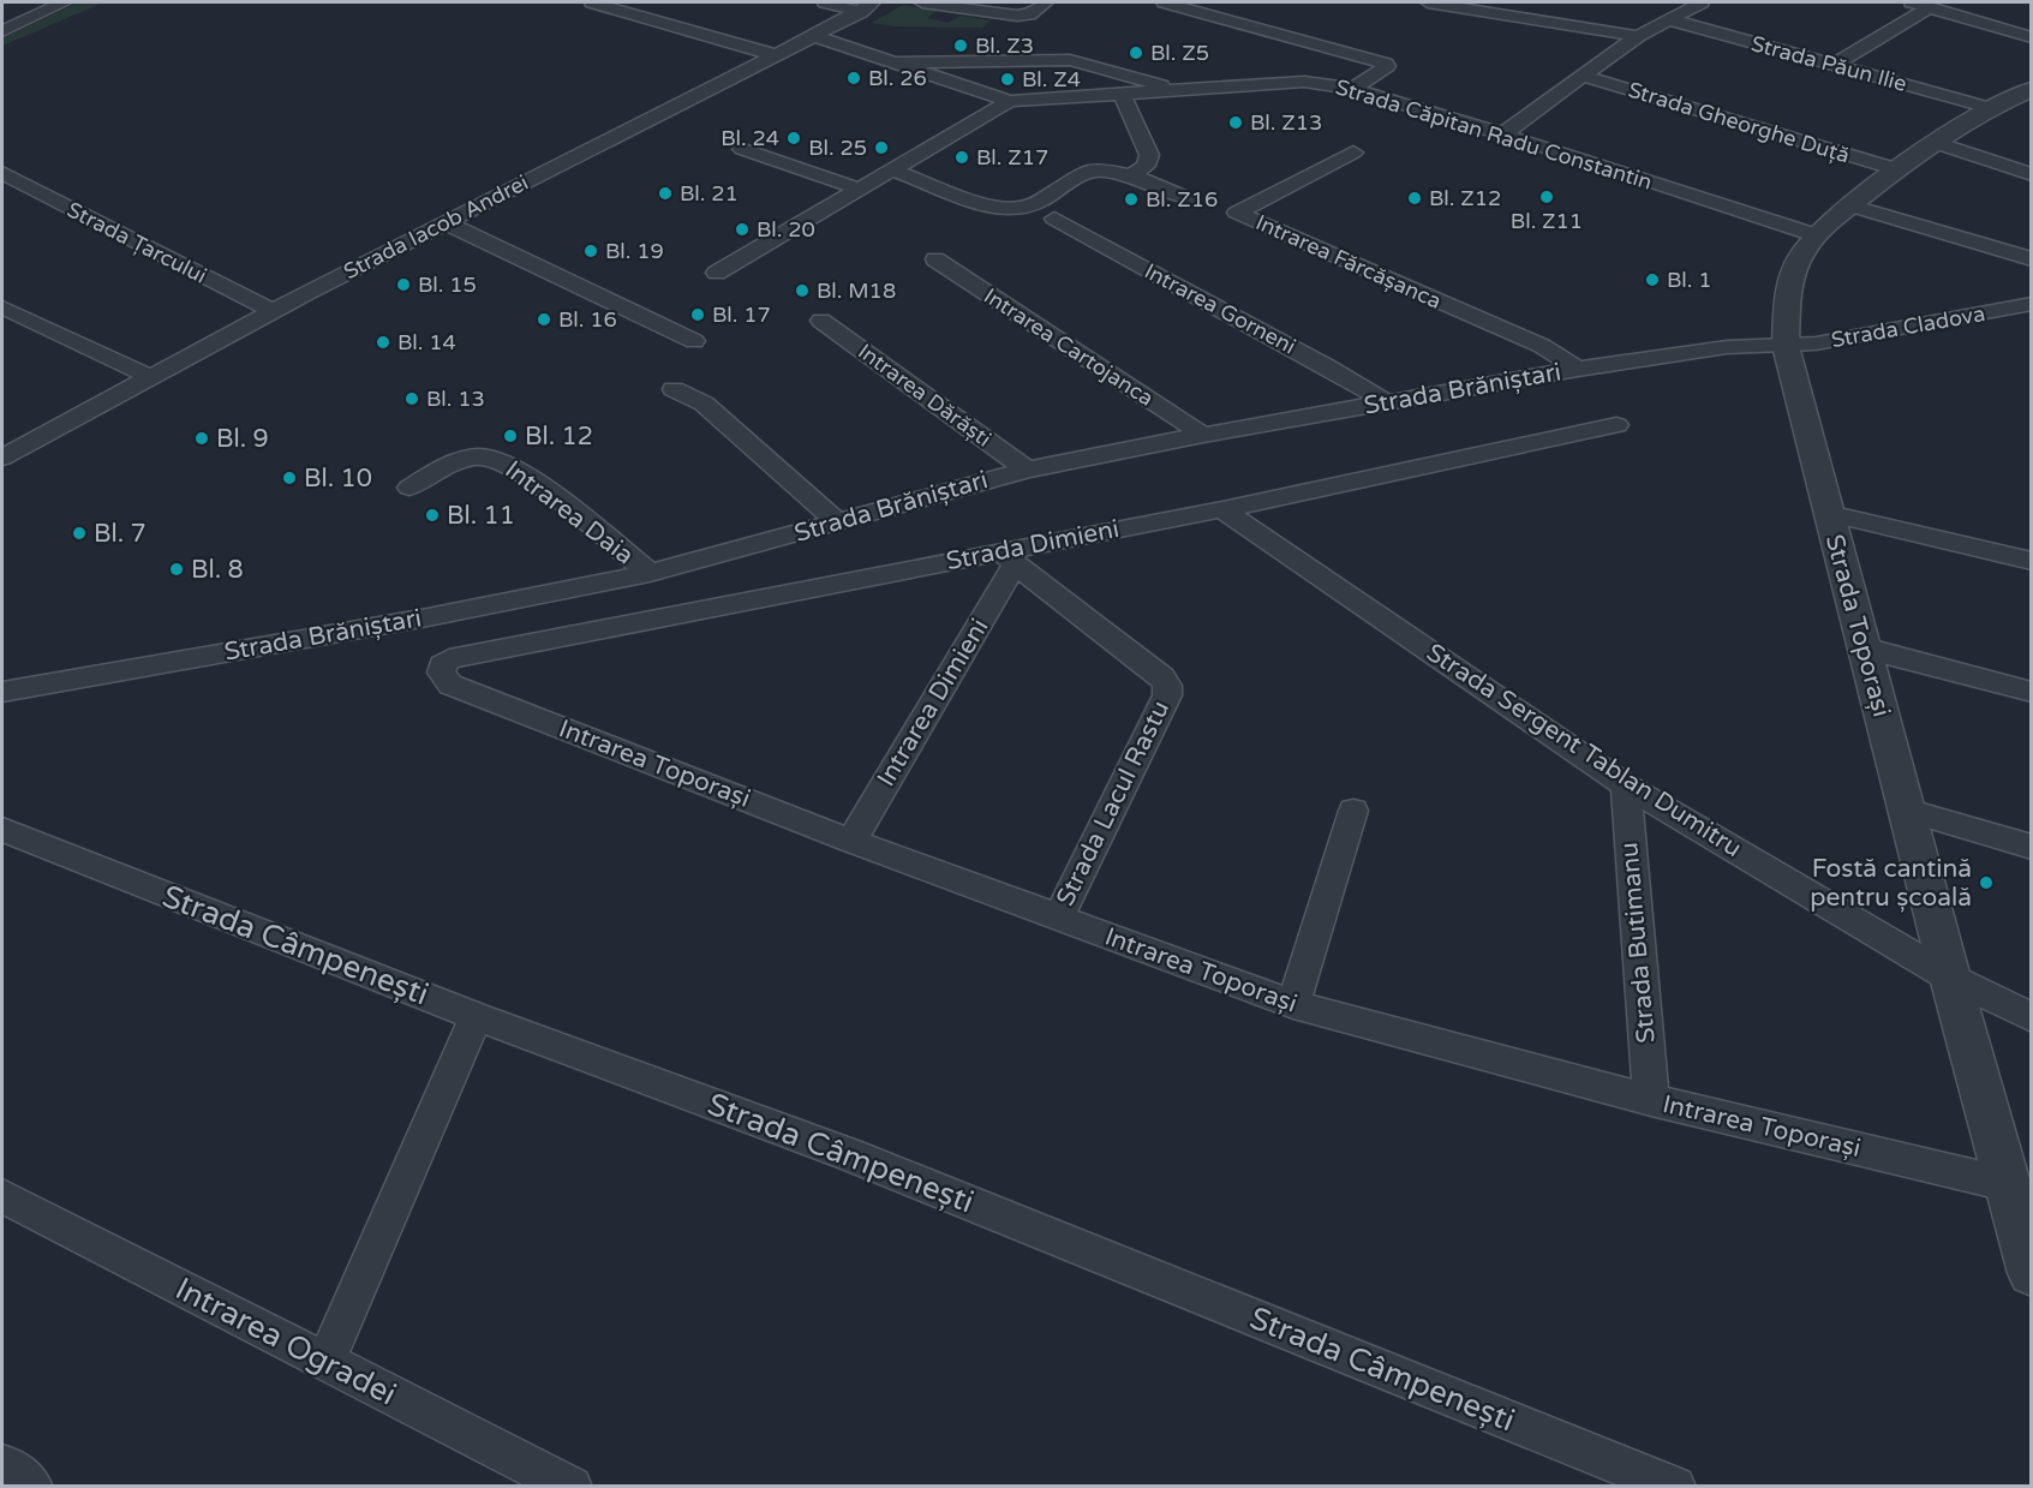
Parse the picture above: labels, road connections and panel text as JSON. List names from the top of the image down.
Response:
{
  "streets": {
    "street": [
      "Strada Păun Ilie",
      "Strada Gheorghe Duță",
      "Strada Căpitan Radu Constantin",
      "Strada Iacob Andrei",
      "Strada Țarcului",
      "Intrarea Fărcășanca",
      "Intrarea Gorneni",
      "Strada Cladova",
      "Intrarea Cartojanca",
      "Strada Brăniștari",
      "Intrarea Dărăști",
      "Intrarea Daia",
      "Strada Dimieni",
      "Strada Toporași",
      "Intrarea Dimieni",
      "Strada Sergent Tablan Dumitru",
      "Intrarea Toporași",
      "Strada Lacul Rastu",
      "Strada Butimanu",
      "Strada Câmpenești",
      "Intrarea Ogradei"
    ]
  },
  "crossings": [
    ["Strada Păun Ilie", "Strada Toporași"],
    ["Strada Gheorghe Duță", "Strada Toporași"],
    ["Strada Căpitan Radu Constantin", "Strada Toporași"],
    ["Strada Iacob Andrei", "Strada Țarcului"],
    ["Intrarea Fărcășanca", "Strada Brăniștari"],
    ["Intrarea Gorneni", "Strada Brăniștari"],
    ["Strada Cladova", "Strada Brăniștari"],
    ["Strada Cladova", "Strada Toporași"],
    ["Intrarea Cartojanca", "Strada Brăniștari"],
    ["Strada Brăniștari", "Intrarea Dărăști"],
    ["Strada Brăniștari", "Intrarea Daia"],
    ["Strada Brăniștari", "Strada Toporași"],
    ["Strada Dimieni", "Intrarea Dimieni"],
    ["Strada Dimieni", "Strada Sergent Tablan Dumitru"],
    ["Strada Dimieni", "Intrarea Toporași"],
    ["Strada Dimieni", "Strada Lacul Rastu"],
    ["Strada Toporași", "Strada Sergent Tablan Dumitru"],
    ["Strada Toporași", "Intrarea Toporași"],
    ["Intrarea Dimieni", "Intrarea Toporași"],
    ["Intrarea Dimieni", "Strada Lacul Rastu"],
    ["Strada Sergent Tablan Dumitru", "Strada Butimanu"],
    ["Intrarea Toporași", "Strada Lacul Rastu"],
    ["Intrarea Toporași", "Strada Butimanu"]
  ],
  "places": [
    "Bl. Z3",
    "Bl. Z5",
    "Bl. 26",
    "Bl. Z4",
    "Bl. Z13",
    "Bl. 24",
    "Bl. 25",
    "Bl. Z17",
    "Bl. 21",
    "Bl. Z11",
    "Bl. Z12",
    "Bl. Z16",
    "Bl. 20",
    "Bl. 19",
    "Bl. 1",
    "Bl. 15",
    "Bl. M18",
    "Bl. 17",
    "Bl. 16",
    "Bl. 14",
    "Bl. 13",
    "Bl. 12",
    "Bl. 9",
    "Bl. 10",
    "Bl. 11",
    "Bl. 7",
    "Bl. 8",
    "Fostă cantină pentru școală"
  ]
}
